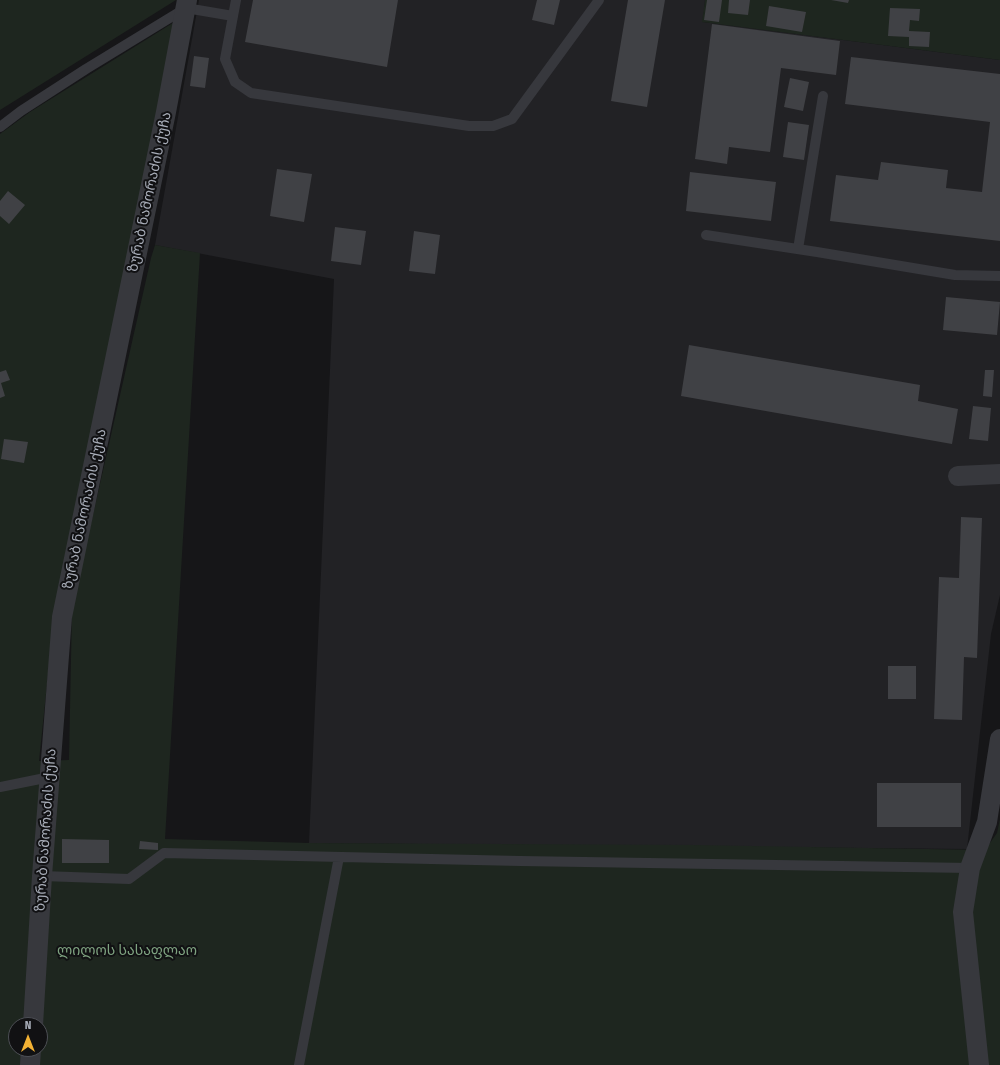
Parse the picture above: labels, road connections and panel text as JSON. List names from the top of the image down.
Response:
{
  "streets": {
    "street": ["ზურაბ ნამორაძის ქუჩა"]
  },
  "parks": ["ლილოს სასაფლაო"],
  "north": "top"
}
